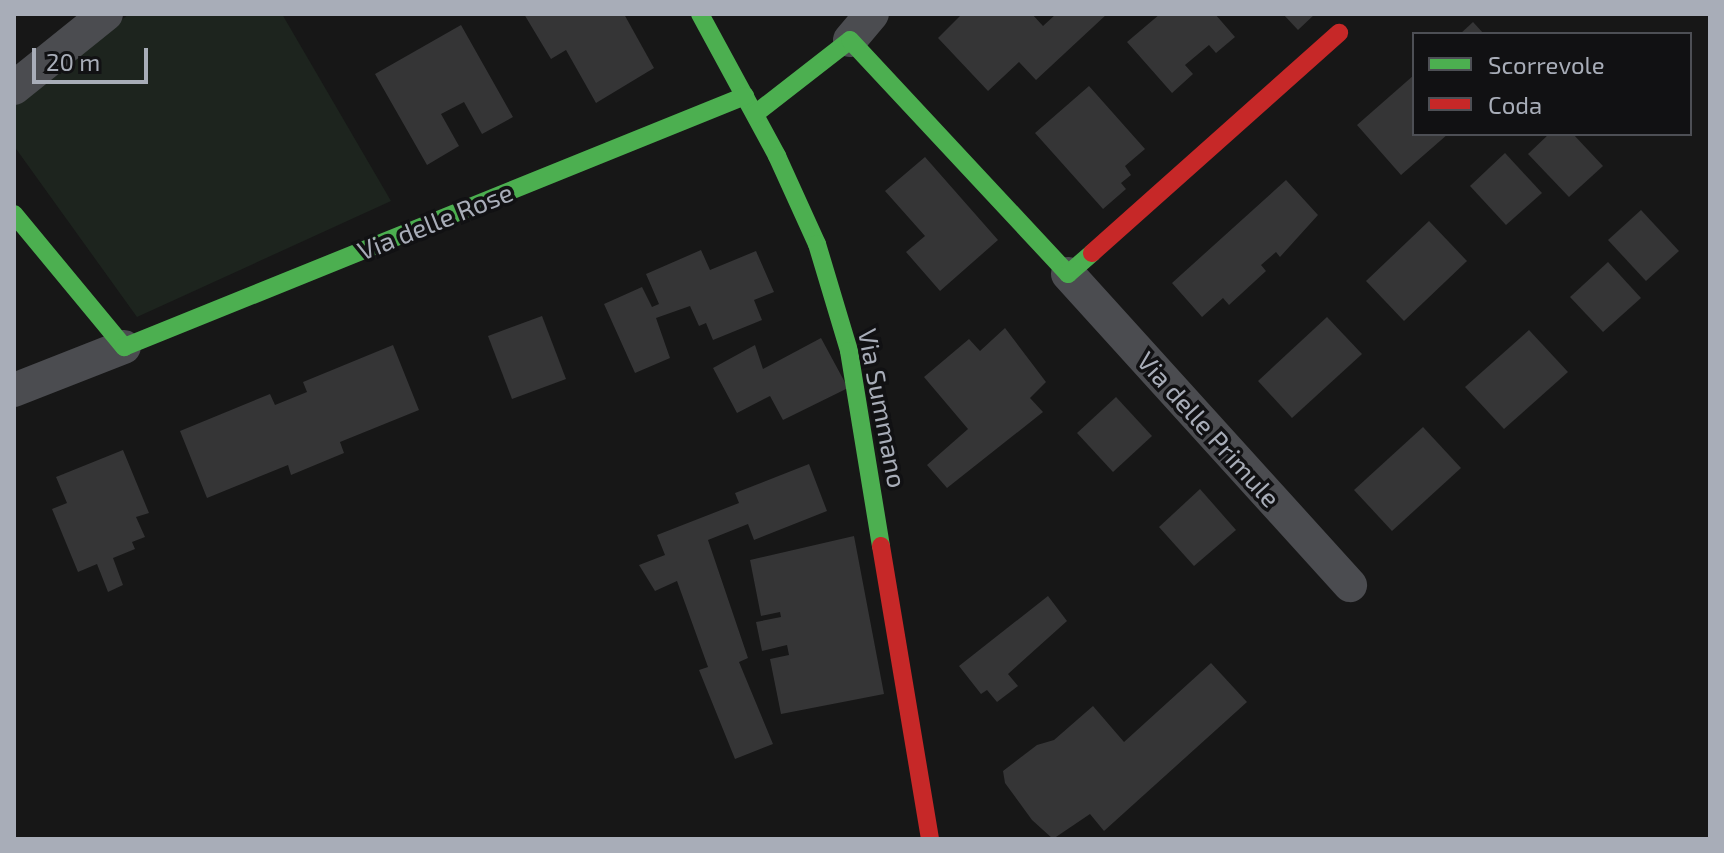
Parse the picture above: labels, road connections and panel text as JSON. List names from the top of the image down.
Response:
{
  "streets": {
    "street": ["Via delle Rose", "Via Summano", "Via delle Primule"]
  },
  "crossings": [
    ["Via delle Rose", "Via Summano"]
  ],
  "legend": ["Scorrevole", "Coda"],
  "scale_bar": "20 m"
}
